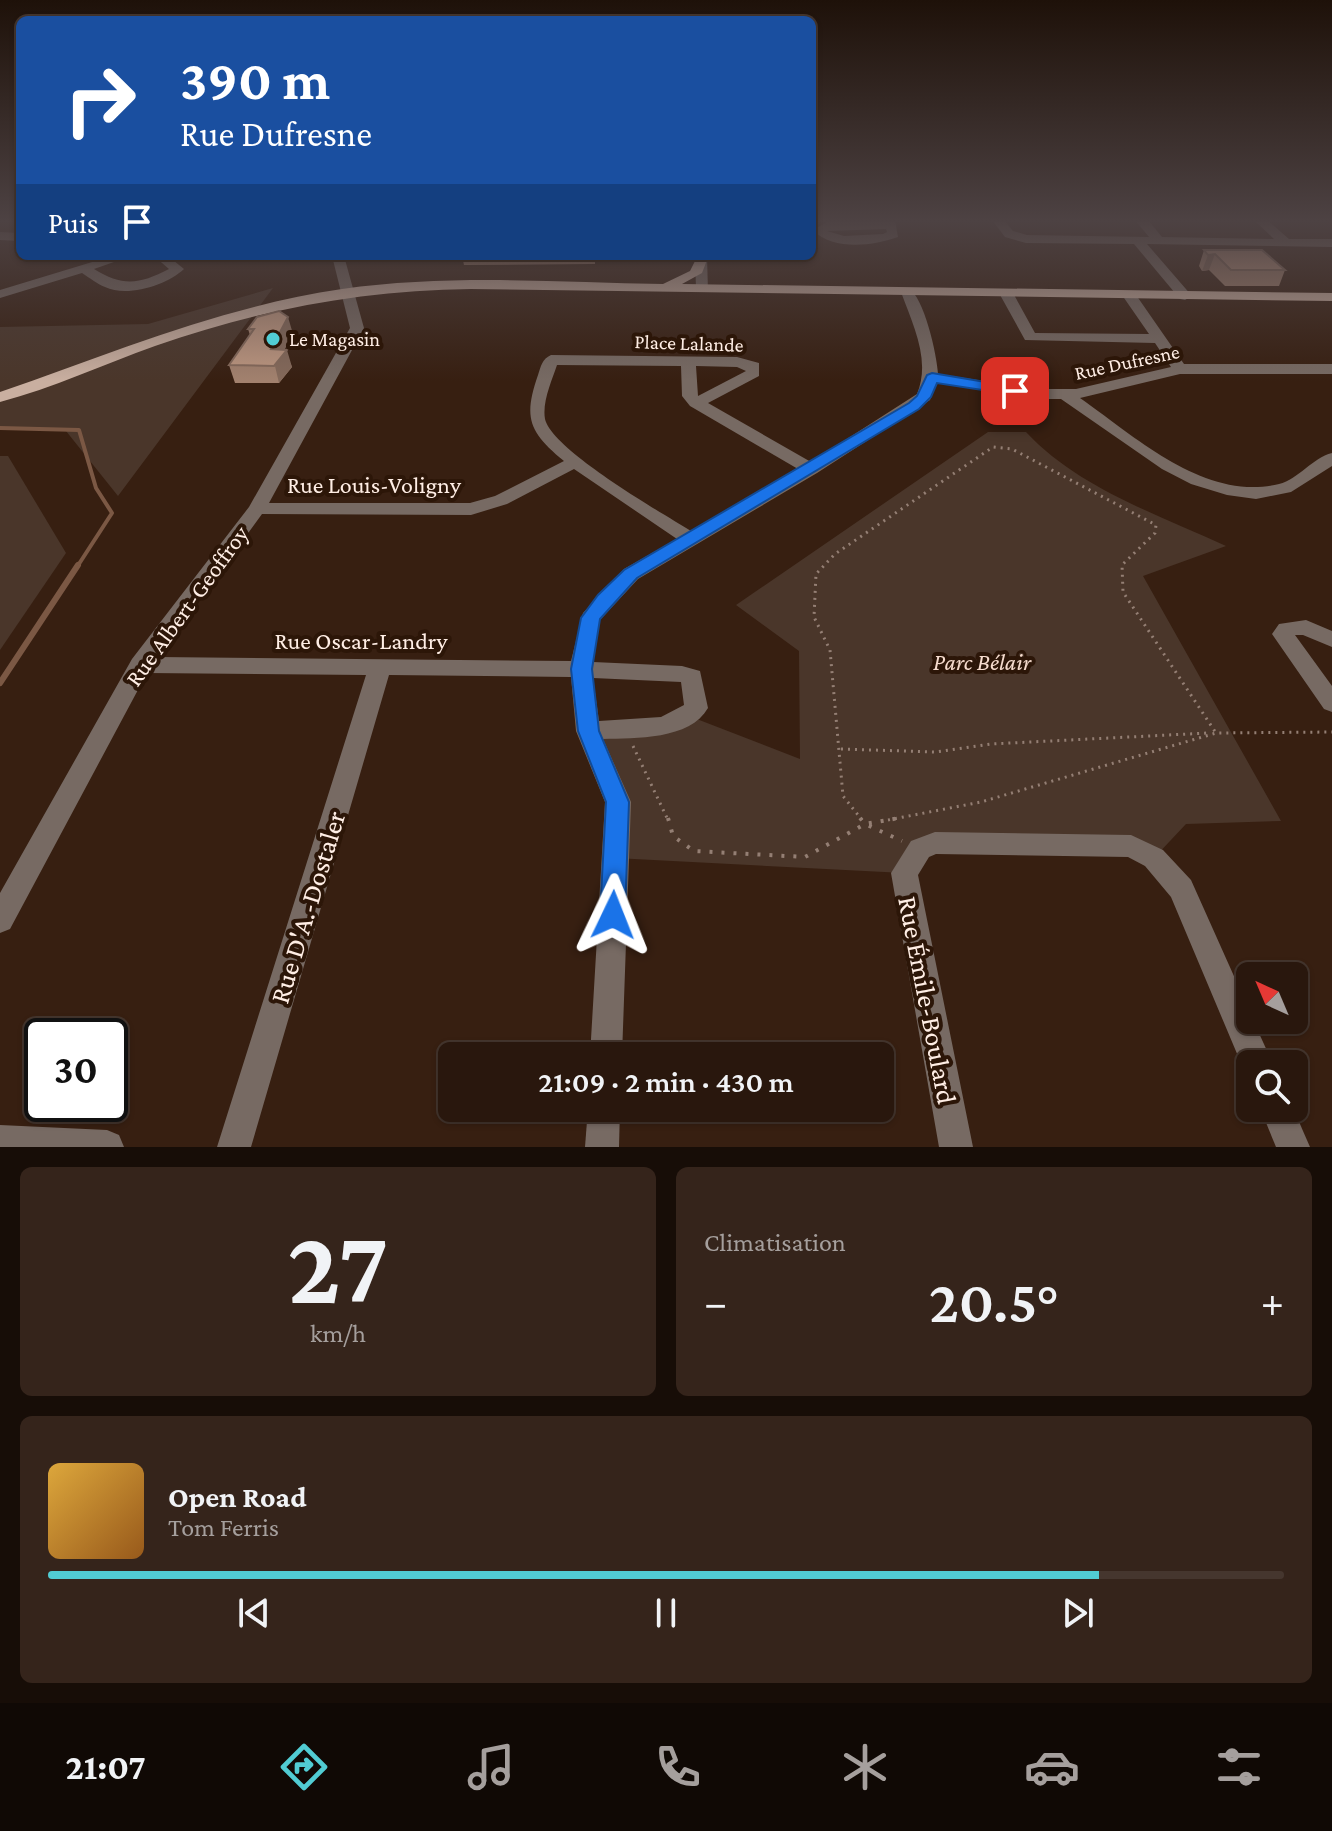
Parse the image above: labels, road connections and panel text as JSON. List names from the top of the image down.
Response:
{
  "streets": {
    "street": [
      "Place Lalande",
      "Rue Dufresne",
      "Rue Louis-Voligny",
      "Rue Albert-Geoffroy",
      "Rue Oscar-Landry",
      "Rue D'A.-Dostaler",
      "Rue Émile-Boulard"
    ]
  },
  "crossings": [
    ["Place Lalande", "Rue Louis-Voligny"],
    ["Rue Louis-Voligny", "Rue Albert-Geoffroy"],
    ["Rue Albert-Geoffroy", "Rue Oscar-Landry"],
    ["Rue Oscar-Landry", "Rue D'A.-Dostaler"]
  ],
  "parks": ["Parc Bélair"],
  "places": ["Le Magasin"],
  "north": "top left",
  "page": {
    "turn": ["390 m", "Rue Dufresne"],
    "then": "Puis",
    "limit": "30",
    "trip": "21:09 · 2 min · 430 m",
    "tile": [
      ["27", "km/h"],
      "Climatisation"
    ],
    "heat": ["−", "20.5°", "+"],
    "song": ["Open Road", "Tom Ferris"],
    "tabs": "21:07"
  }
}
